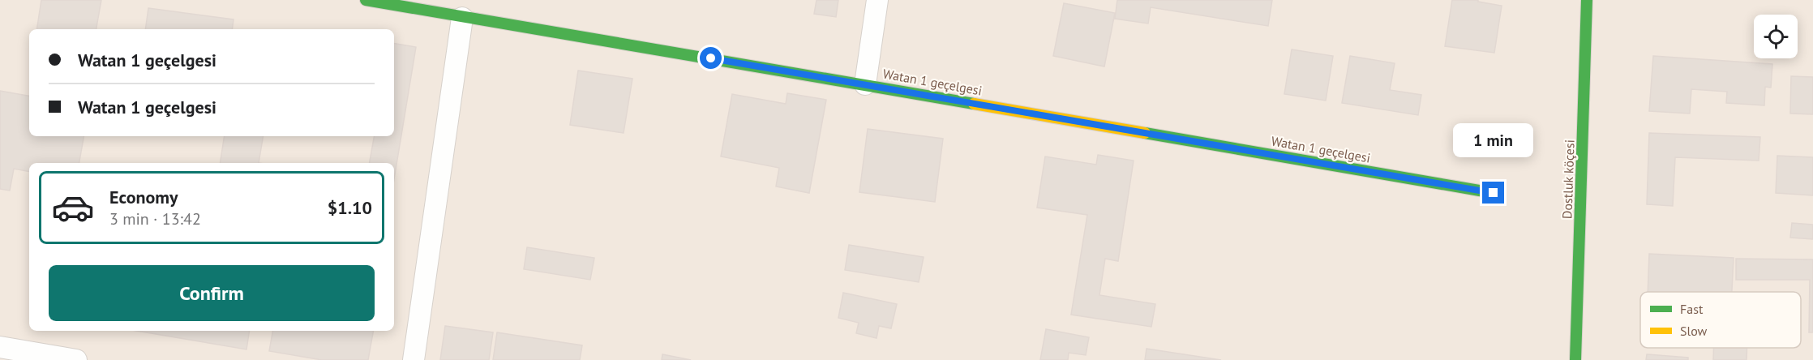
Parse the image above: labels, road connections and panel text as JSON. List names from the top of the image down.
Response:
{
  "streets": {
    "street": ["Watan 1 geçelgesi", "Dostluk köçesi"]
  },
  "legend": ["Fast", "Slow"],
  "page": {
    "banner": ["Watan 1 geçelgesi", "Watan 1 geçelgesi"],
    "bubble": "1 min",
    "list": [
      {
        "name": "Economy",
        "note": "3 min · 13:42",
        "value": "$1.10"
      }
    ],
    "buttons": "Confirm"
  }
}
